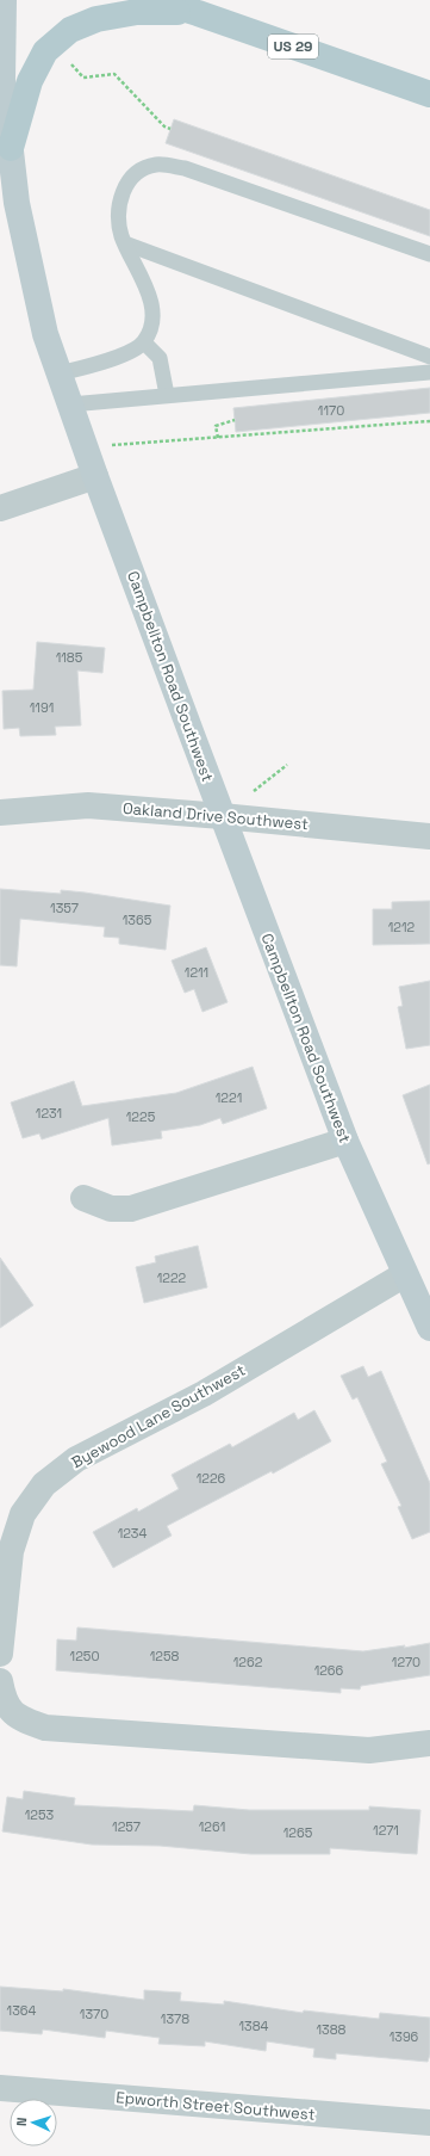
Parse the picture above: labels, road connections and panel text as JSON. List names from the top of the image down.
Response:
{
  "streets": {
    "main road": ["US 29", "Campbellton Road Southwest"],
    "street": ["Oakland Drive Southwest", "Byewood Lane Southwest", "Epworth Street Southwest"]
  },
  "crossings": [
    ["Campbellton Road Southwest", "Oakland Drive Southwest"],
    ["Campbellton Road Southwest", "Byewood Lane Southwest"]
  ],
  "house_numbers": [
    "1170",
    "1185",
    "1191",
    "1357",
    "1365",
    "1212",
    "1211",
    "1221",
    "1231",
    "1225",
    "1222",
    "1226",
    "1234",
    "1250",
    "1258",
    "1262",
    "1270",
    "1266",
    "1253",
    "1257",
    "1261",
    "1271",
    "1265",
    "1364",
    "1370",
    "1378",
    "1384",
    "1388",
    "1396"
  ],
  "north": "left"
}
